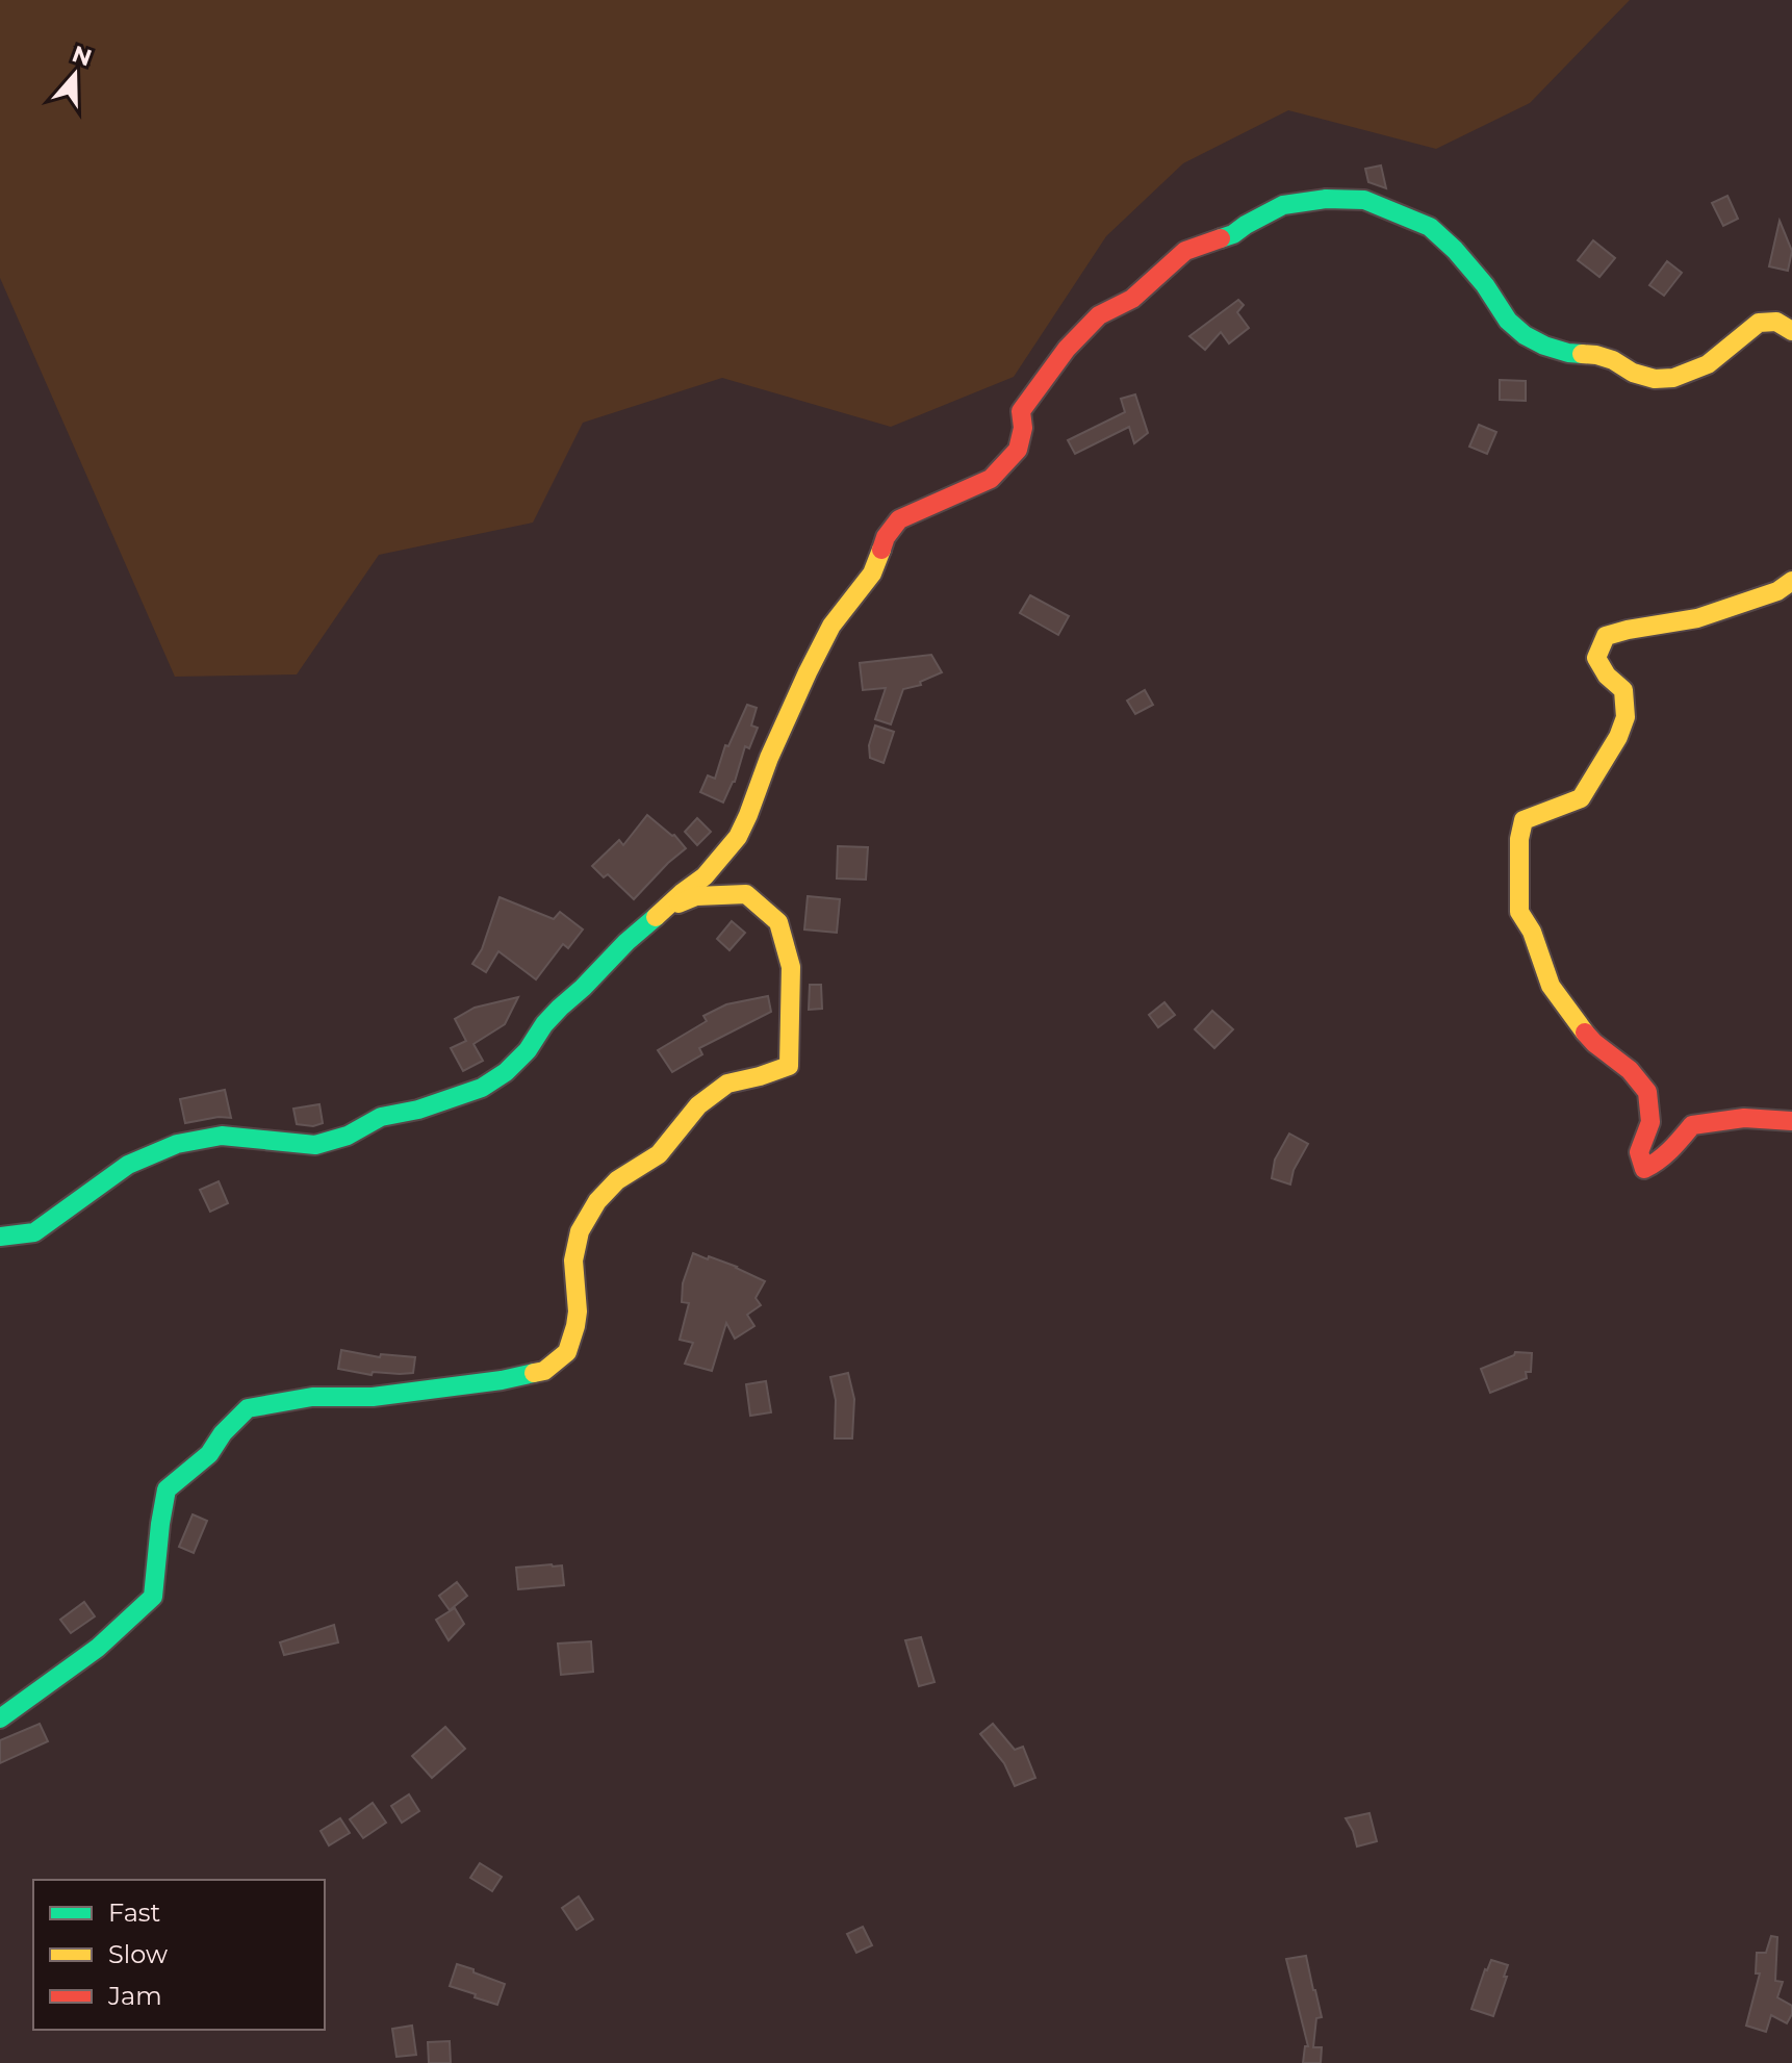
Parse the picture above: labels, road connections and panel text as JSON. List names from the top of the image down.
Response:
{
  "legend": ["Fast", "Slow", "Jam"],
  "north": "top"
}
